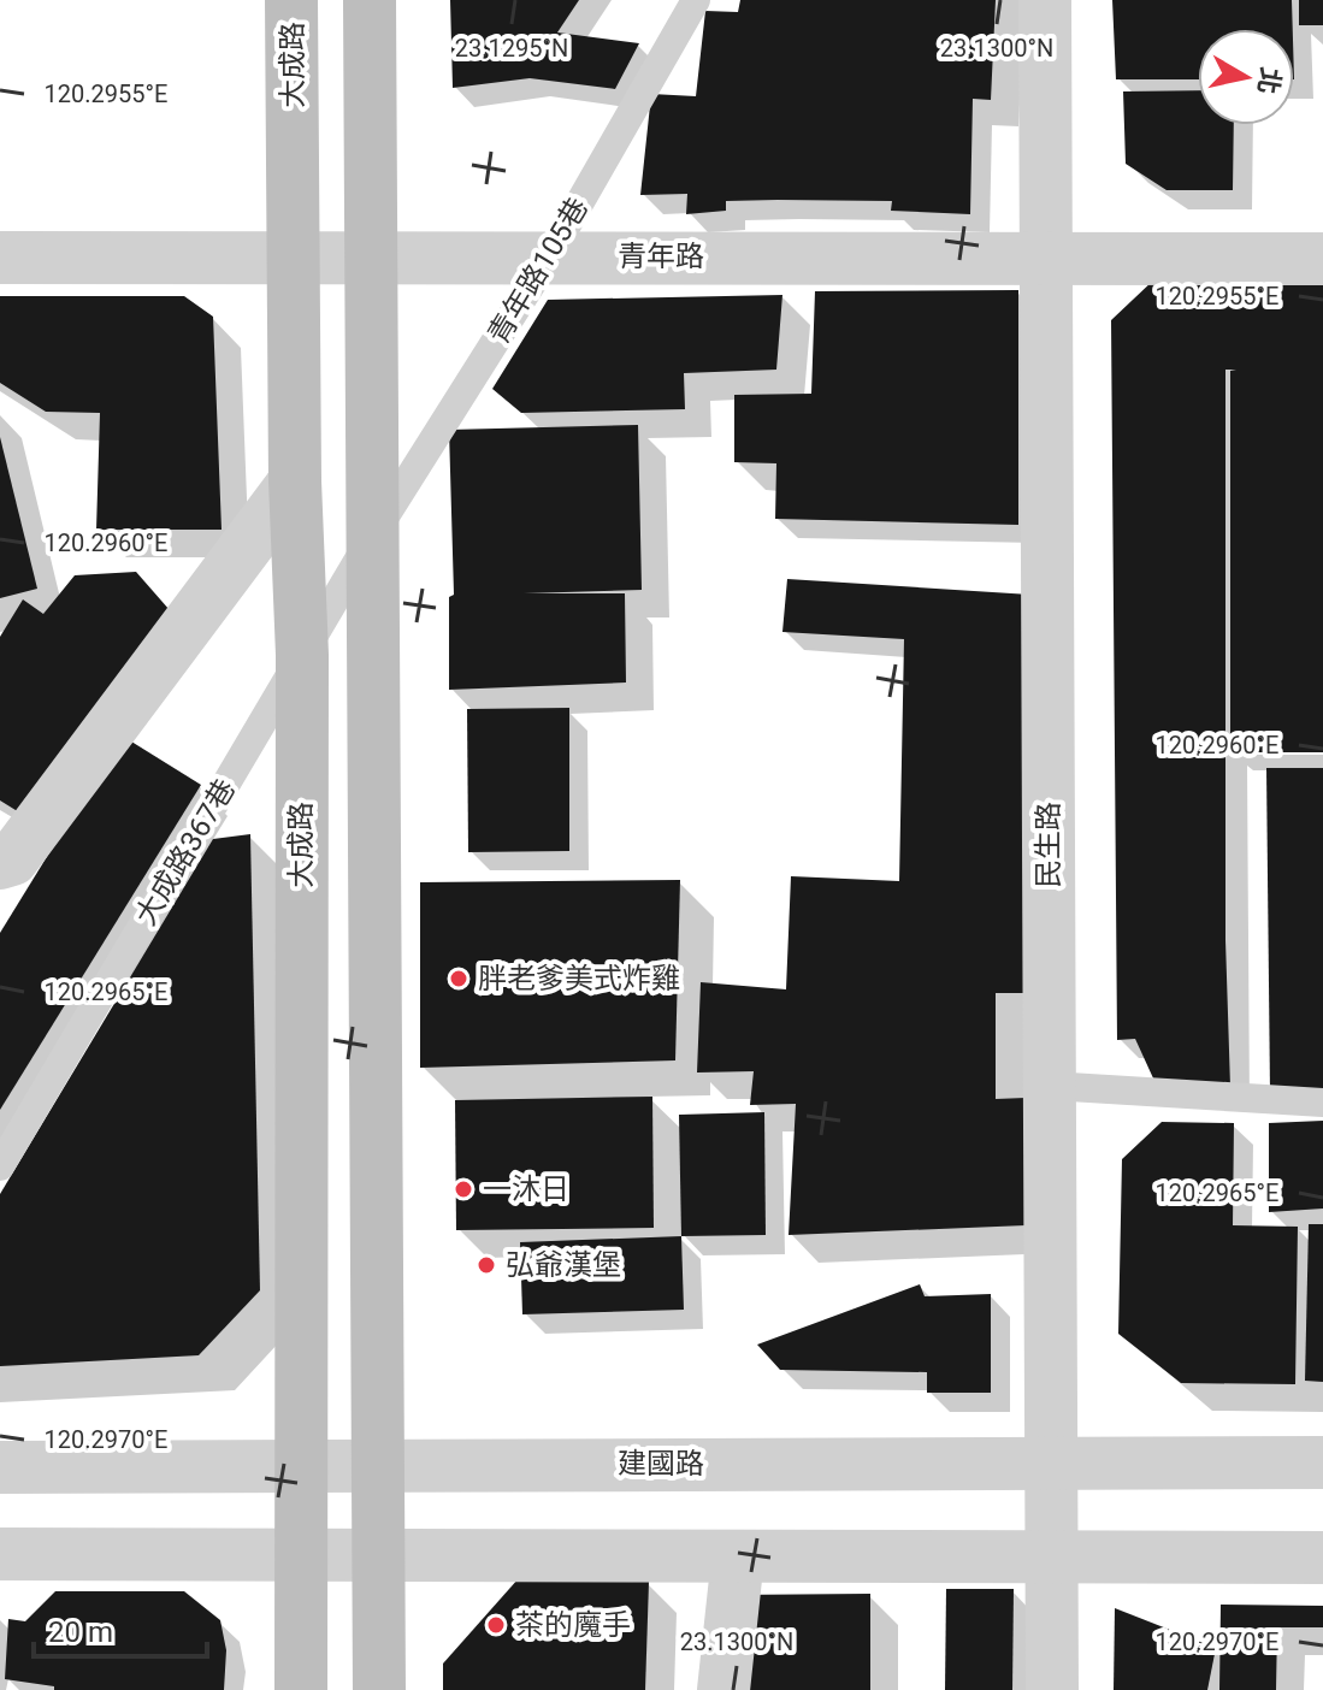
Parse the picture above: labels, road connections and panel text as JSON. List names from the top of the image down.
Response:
{
  "streets": {
    "main road": ["大成路"],
    "street": ["青年路", "民生路", "建國路"],
    "lane": ["青年路105巷", "大成路367巷"]
  },
  "crossings": [
    ["大成路", "青年路"],
    ["大成路", "大成路367巷"],
    ["大成路", "建國路"],
    ["青年路", "青年路105巷"],
    ["青年路", "民生路"],
    ["青年路105巷", "大成路367巷"],
    ["民生路", "建國路"]
  ],
  "places": [
    "胖老爹美式炸雞",
    "一沐日",
    "弘爺漢堡",
    "茶的魔手"
  ],
  "scale_bar": "20 m",
  "north": "right",
  "coordinates": [
    "23.1295°N",
    "23.1300°N",
    "120.2955°E",
    "120.2960°E",
    "120.2965°E",
    "120.2970°E"
  ]
}
